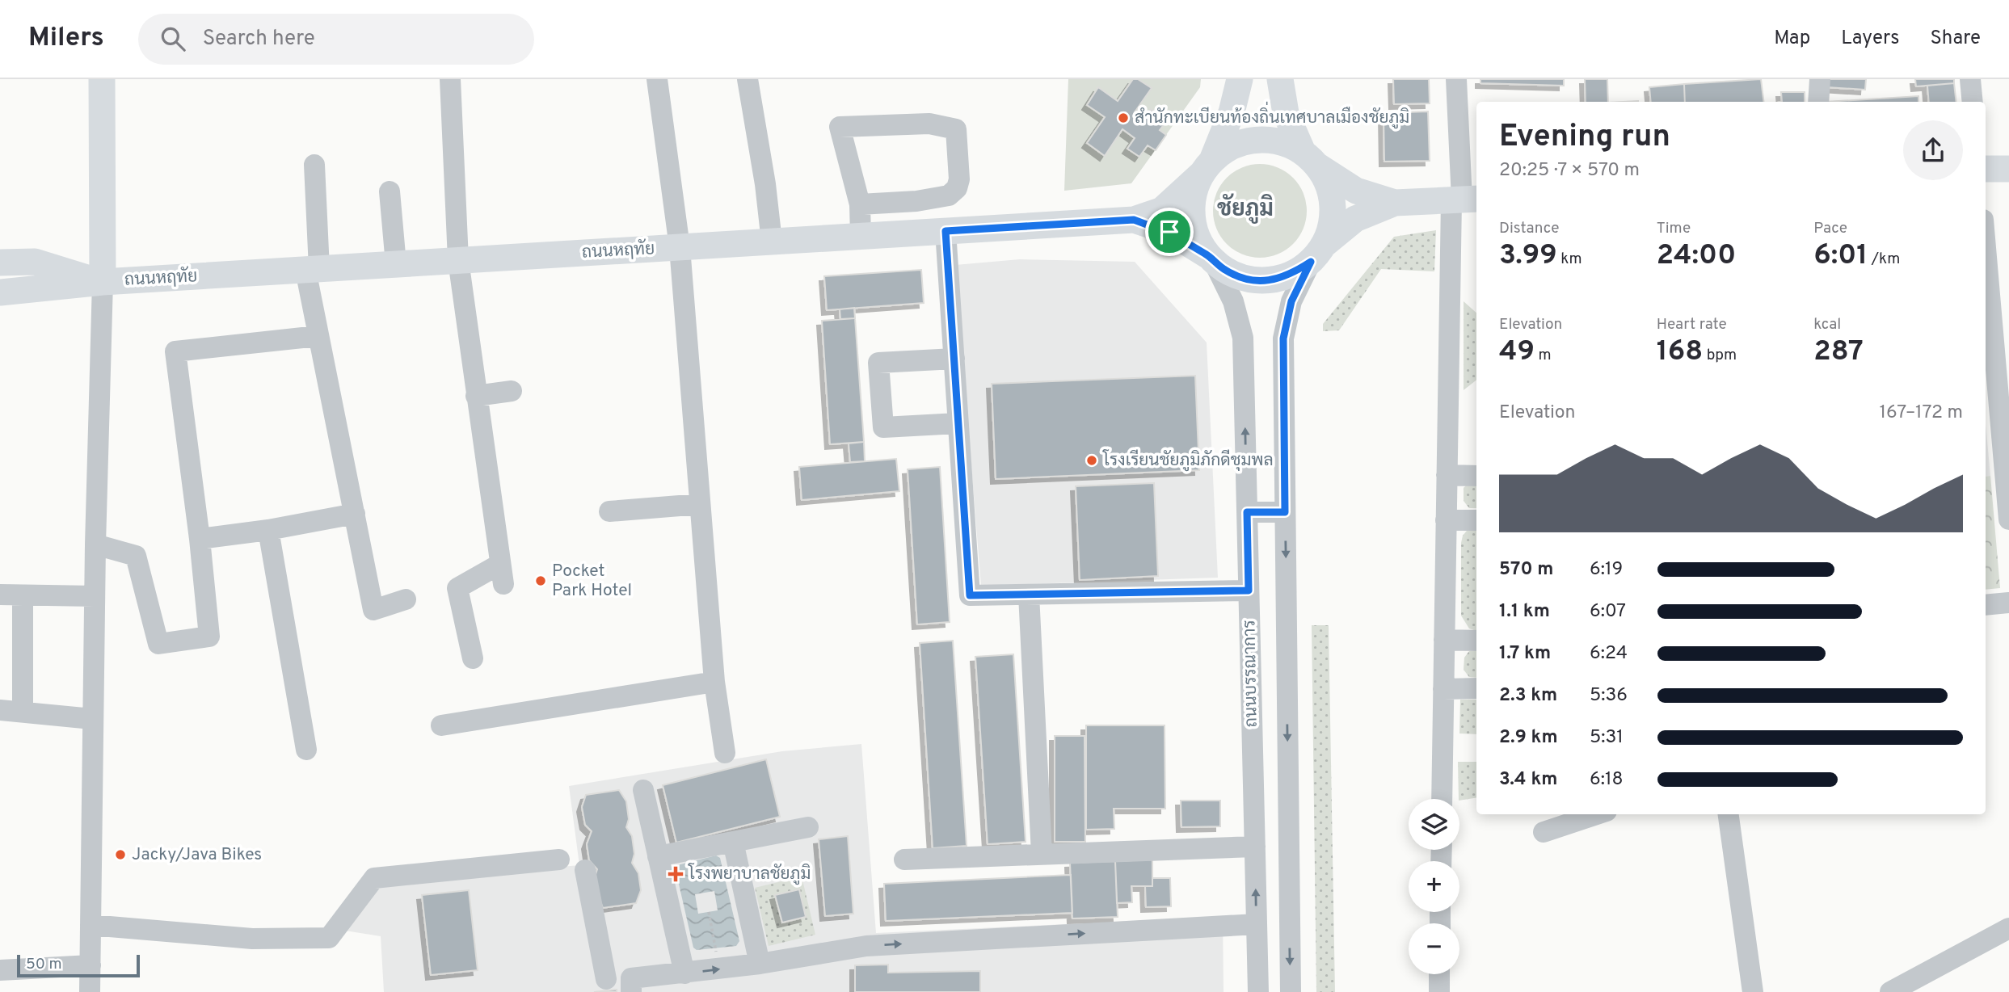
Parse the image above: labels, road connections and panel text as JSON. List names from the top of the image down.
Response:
{
  "streets": {
    "main road": ["ถนนหฤทัย"],
    "street": ["ถนนบรรณาการ"]
  },
  "crossings": [
    ["ถนนหฤทัย", "ถนนบรรณาการ"]
  ],
  "districts": ["ชัยภูมิ"],
  "places": {
    "other": [
      "สำนักทะเบียนท้องถิ่นเทศบาลเมืองชัยภูมิ",
      "โรงเรียนชัยภูมิภักดีชุมพล",
      "Pocket Park Hotel",
      "Jacky/Java Bikes"
    ],
    "health": ["โรงพยาบาลชัยภูมิ"]
  },
  "scale_bar": "50 m",
  "page": {
    "header": "Milers",
    "search": "Search here",
    "nav": ["Map", "Layers", "Share"],
    "heading": ["Evening run", "20:25 · 7 × 570 m"],
    "stats": [
      ["Distance", "3.99 km"],
      ["Time", "24:00"],
      ["Pace", "6:01 /km"],
      ["Elevation", "49 m"],
      ["Heart rate", "168 bpm"],
      ["kcal", "287"]
    ],
    "chart": ["Elevation", "167–172 m"],
    "list": [
      {
        "name": "570 m",
        "note": "6:19"
      },
      {
        "name": "1.1 km",
        "note": "6:07"
      },
      {
        "name": "1.7 km",
        "note": "6:24"
      },
      {
        "name": "2.3 km",
        "note": "5:36"
      },
      {
        "name": "2.9 km",
        "note": "5:31"
      },
      {
        "name": "3.4 km",
        "note": "6:18"
      }
    ],
    "map_buttons": ["+", "−"],
    "scale": "50 m"
  }
}
